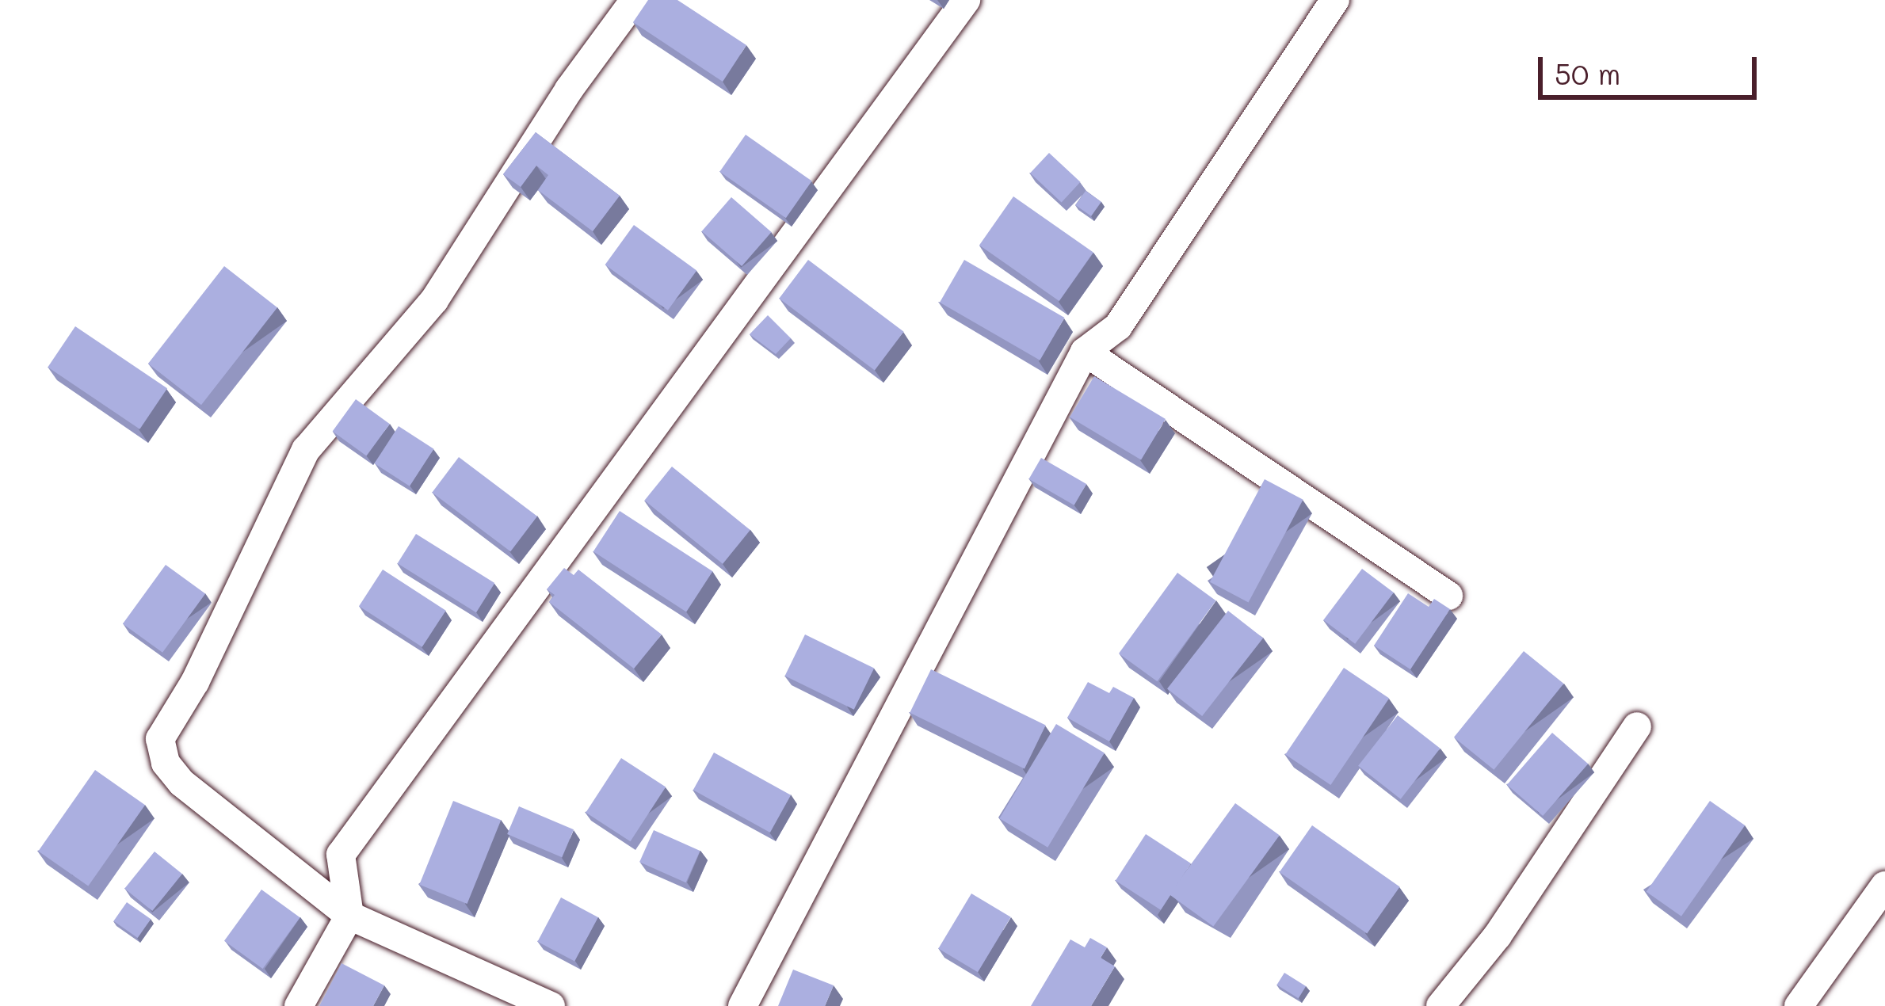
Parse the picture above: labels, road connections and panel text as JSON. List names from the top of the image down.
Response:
{
  "scale_bar": "50 m"
}
